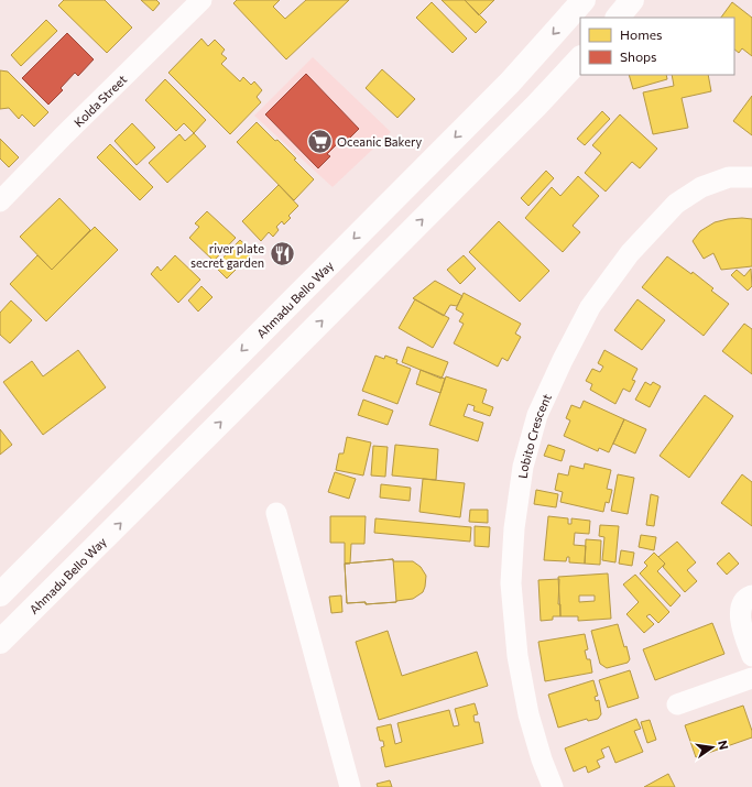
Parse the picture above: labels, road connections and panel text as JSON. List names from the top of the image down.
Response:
{
  "streets": {
    "main road": ["Ahmadu Bello Way"],
    "street": ["Kolda Street", "Lobito Crescent"]
  },
  "places": {
    "supermarket": ["Oceanic Bakery"],
    "restaurant": ["river plate secret garden"]
  },
  "legend": ["Homes", "Shops"],
  "north": "right"
}
